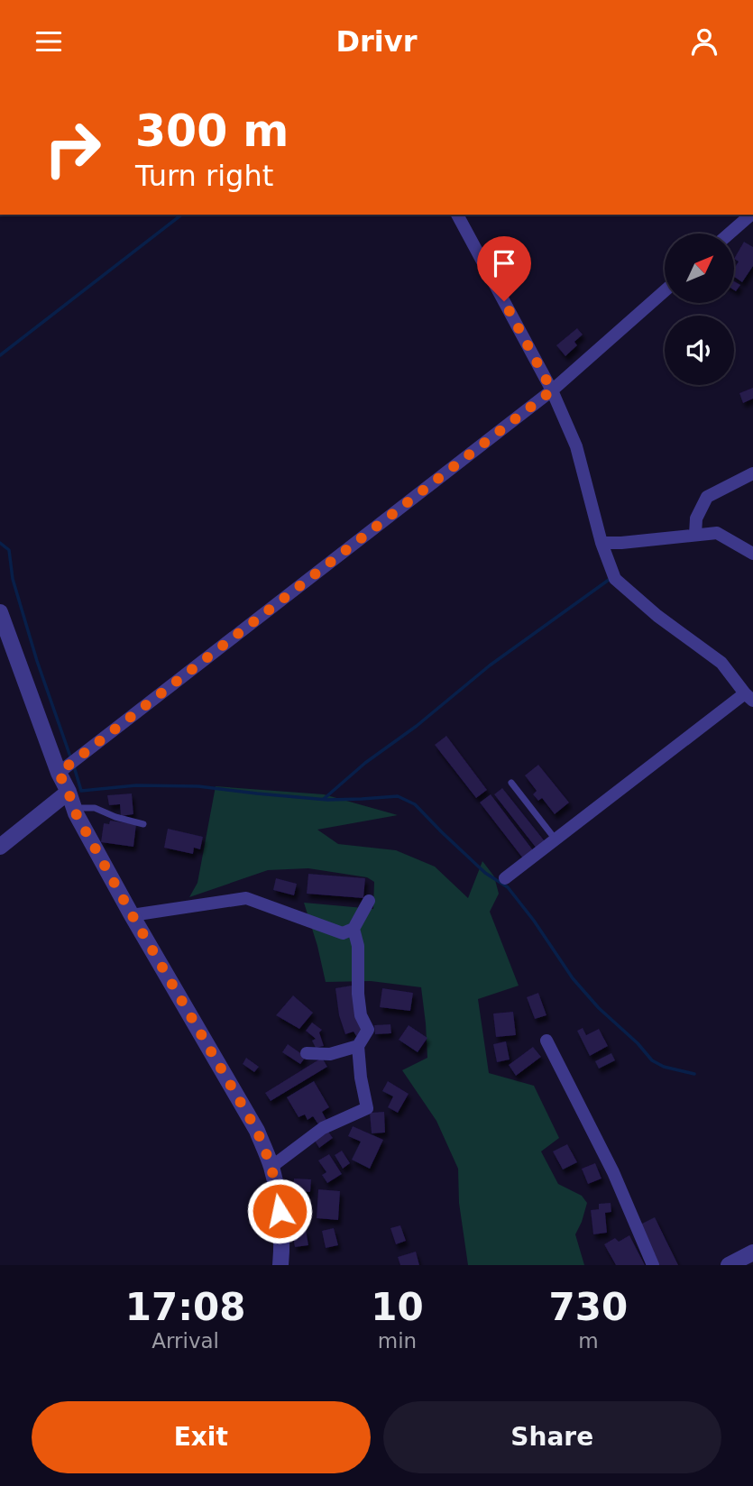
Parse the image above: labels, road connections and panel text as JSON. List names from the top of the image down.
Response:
{
  "north": "top right",
  "page": {
    "header": "Drivr",
    "turn": ["300 m", "Turn right"],
    "eta": [
      "17:08",
      "Arrival",
      "10",
      "min",
      "730",
      "m"
    ],
    "buttons": ["Exit", "Share"]
  }
}
